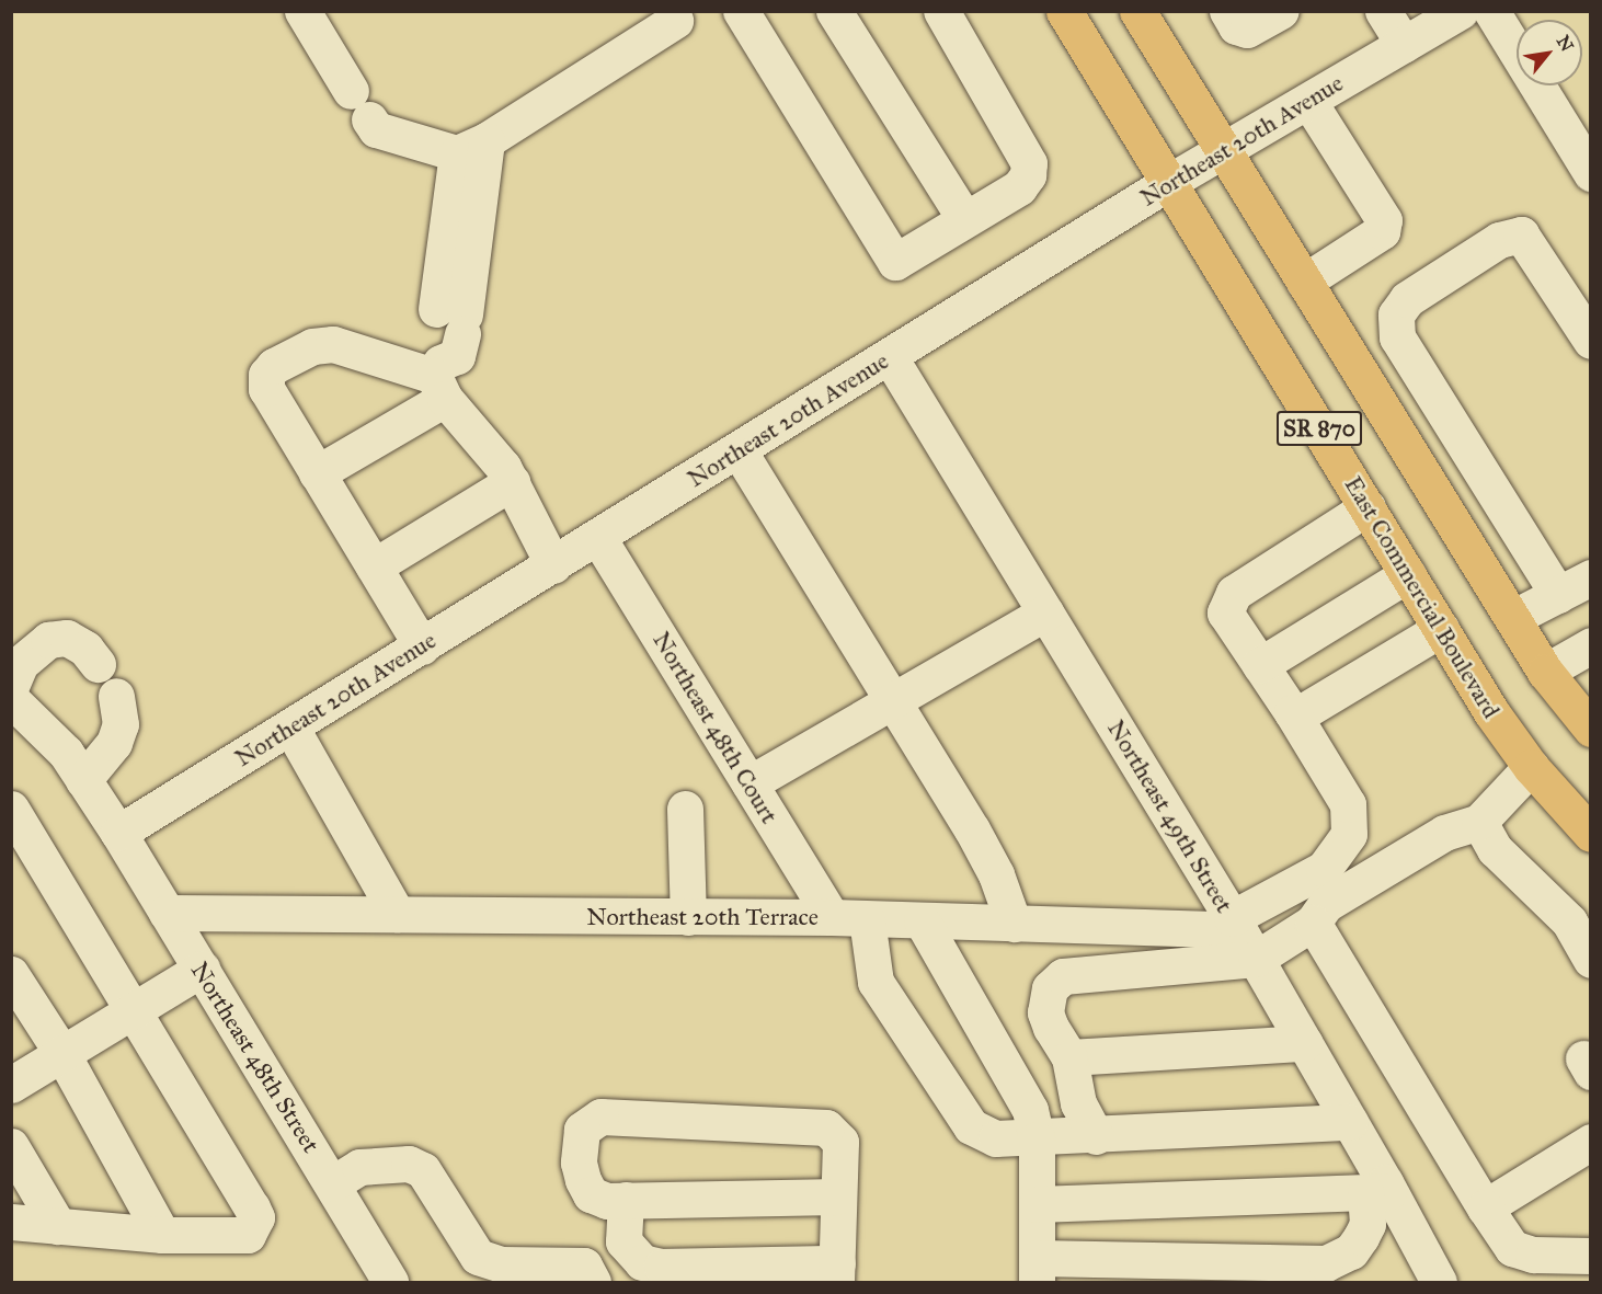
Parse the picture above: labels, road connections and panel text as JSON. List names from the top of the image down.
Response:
{
  "streets": {
    "main road": ["SR 870", "East Commercial Boulevard"],
    "street": [
      "Northeast 20th Avenue",
      "Northeast 48th Court",
      "Northeast 49th Street",
      "Northeast 20th Terrace",
      "Northeast 48th Street"
    ]
  },
  "crossings": [
    ["Northeast 20th Avenue", "SR 870"],
    ["Northeast 20th Avenue", "East Commercial Boulevard"],
    ["Northeast 20th Avenue", "Northeast 48th Court"],
    ["Northeast 20th Avenue", "Northeast 49th Street"],
    ["Northeast 20th Avenue", "Northeast 48th Street"],
    ["Northeast 48th Court", "Northeast 20th Terrace"],
    ["Northeast 49th Street", "Northeast 20th Terrace"],
    ["Northeast 20th Terrace", "Northeast 48th Street"]
  ],
  "north": "top right"
}
